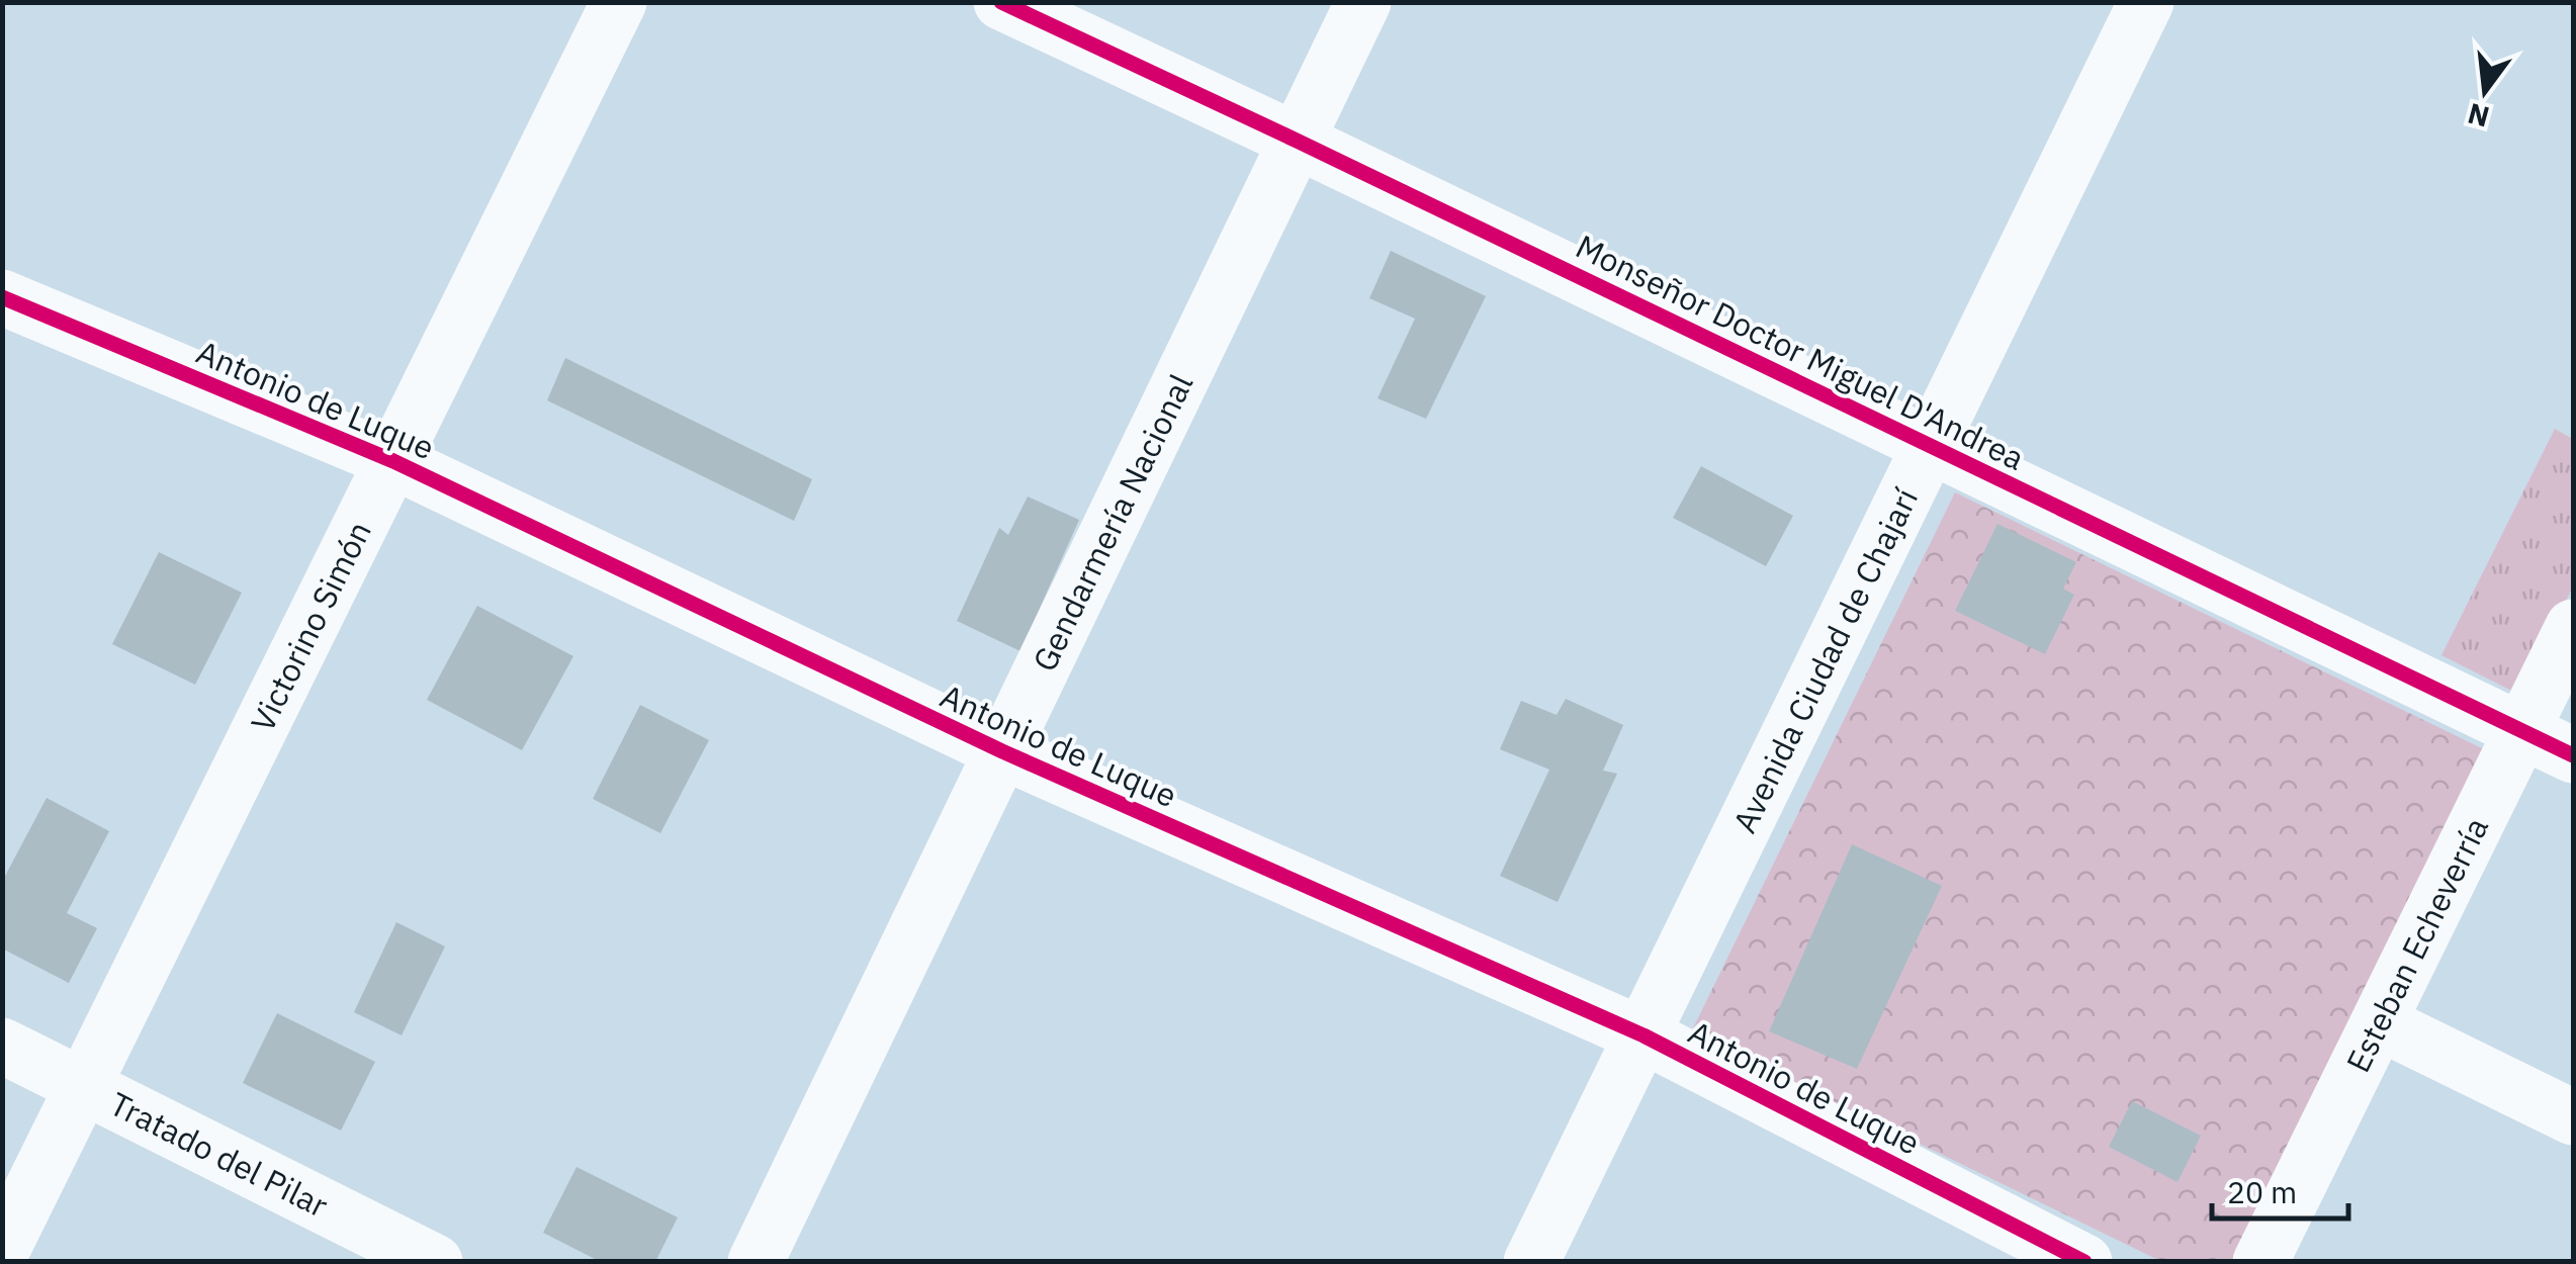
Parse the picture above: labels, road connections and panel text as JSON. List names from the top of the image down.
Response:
{
  "streets": {
    "street": [
      "Monseñor Doctor Miguel D'Andrea",
      "Antonio de Luque",
      "Gendarmería Nacional",
      "Victorino Simón",
      "Avenida Ciudad de Chajarí",
      "Esteban Echeverría",
      "Tratado del Pilar"
    ]
  },
  "crossings": [
    ["Monseñor Doctor Miguel D'Andrea", "Gendarmería Nacional"],
    ["Monseñor Doctor Miguel D'Andrea", "Avenida Ciudad de Chajarí"],
    ["Monseñor Doctor Miguel D'Andrea", "Esteban Echeverría"],
    ["Antonio de Luque", "Gendarmería Nacional"],
    ["Antonio de Luque", "Victorino Simón"],
    ["Antonio de Luque", "Avenida Ciudad de Chajarí"],
    ["Victorino Simón", "Tratado del Pilar"]
  ],
  "scale_bar": "20 m",
  "north": "bottom"
}
